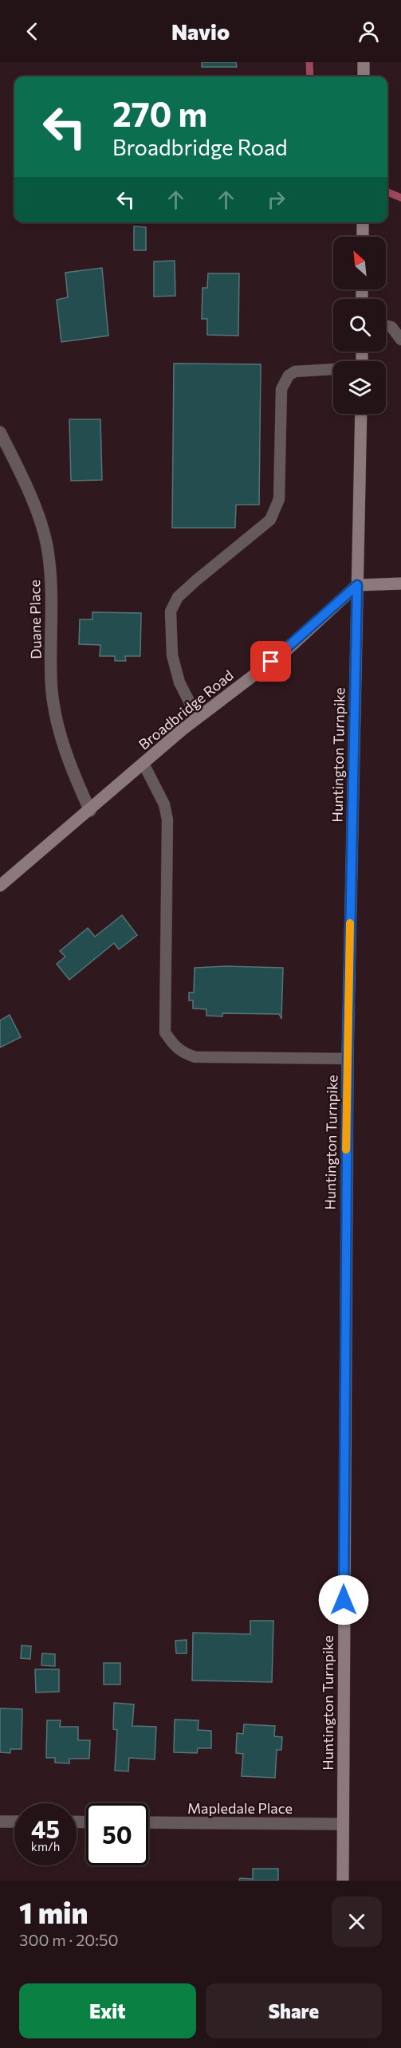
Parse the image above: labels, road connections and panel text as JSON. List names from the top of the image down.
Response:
{
  "streets": {
    "main road": ["Broadbridge Road", "Huntington Turnpike"],
    "street": ["Duane Place", "Mapledale Place"]
  },
  "crossings": [
    ["Duane Place", "Broadbridge Road"],
    ["Broadbridge Road", "Huntington Turnpike"],
    ["Huntington Turnpike", "Mapledale Place"]
  ],
  "north": "top left",
  "page": {
    "header": "Navio",
    "turn": ["270 m", "Broadbridge Road"],
    "speed": "45 km/h",
    "limit": "50",
    "heading": ["1 min", "300 m · 20:50"],
    "buttons": ["Exit", "Share"]
  }
}
